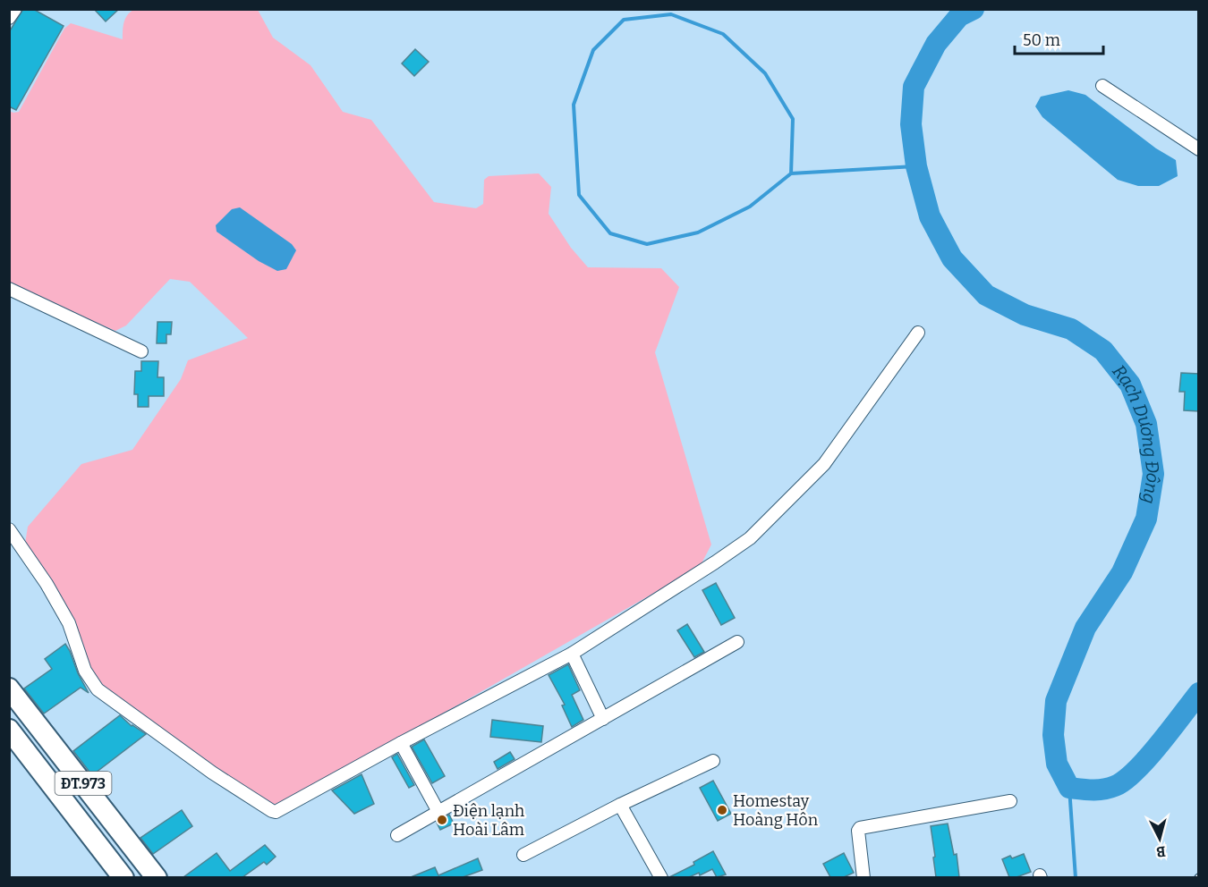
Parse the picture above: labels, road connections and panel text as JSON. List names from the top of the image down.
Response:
{
  "streets": {
    "main road": ["ĐT.973"]
  },
  "water": ["Rạch Dương Đông"],
  "places": ["Homestay Hoàng Hôn", "Điện lạnh Hoài Lâm"],
  "scale_bar": "50 m",
  "north": "bottom"
}
